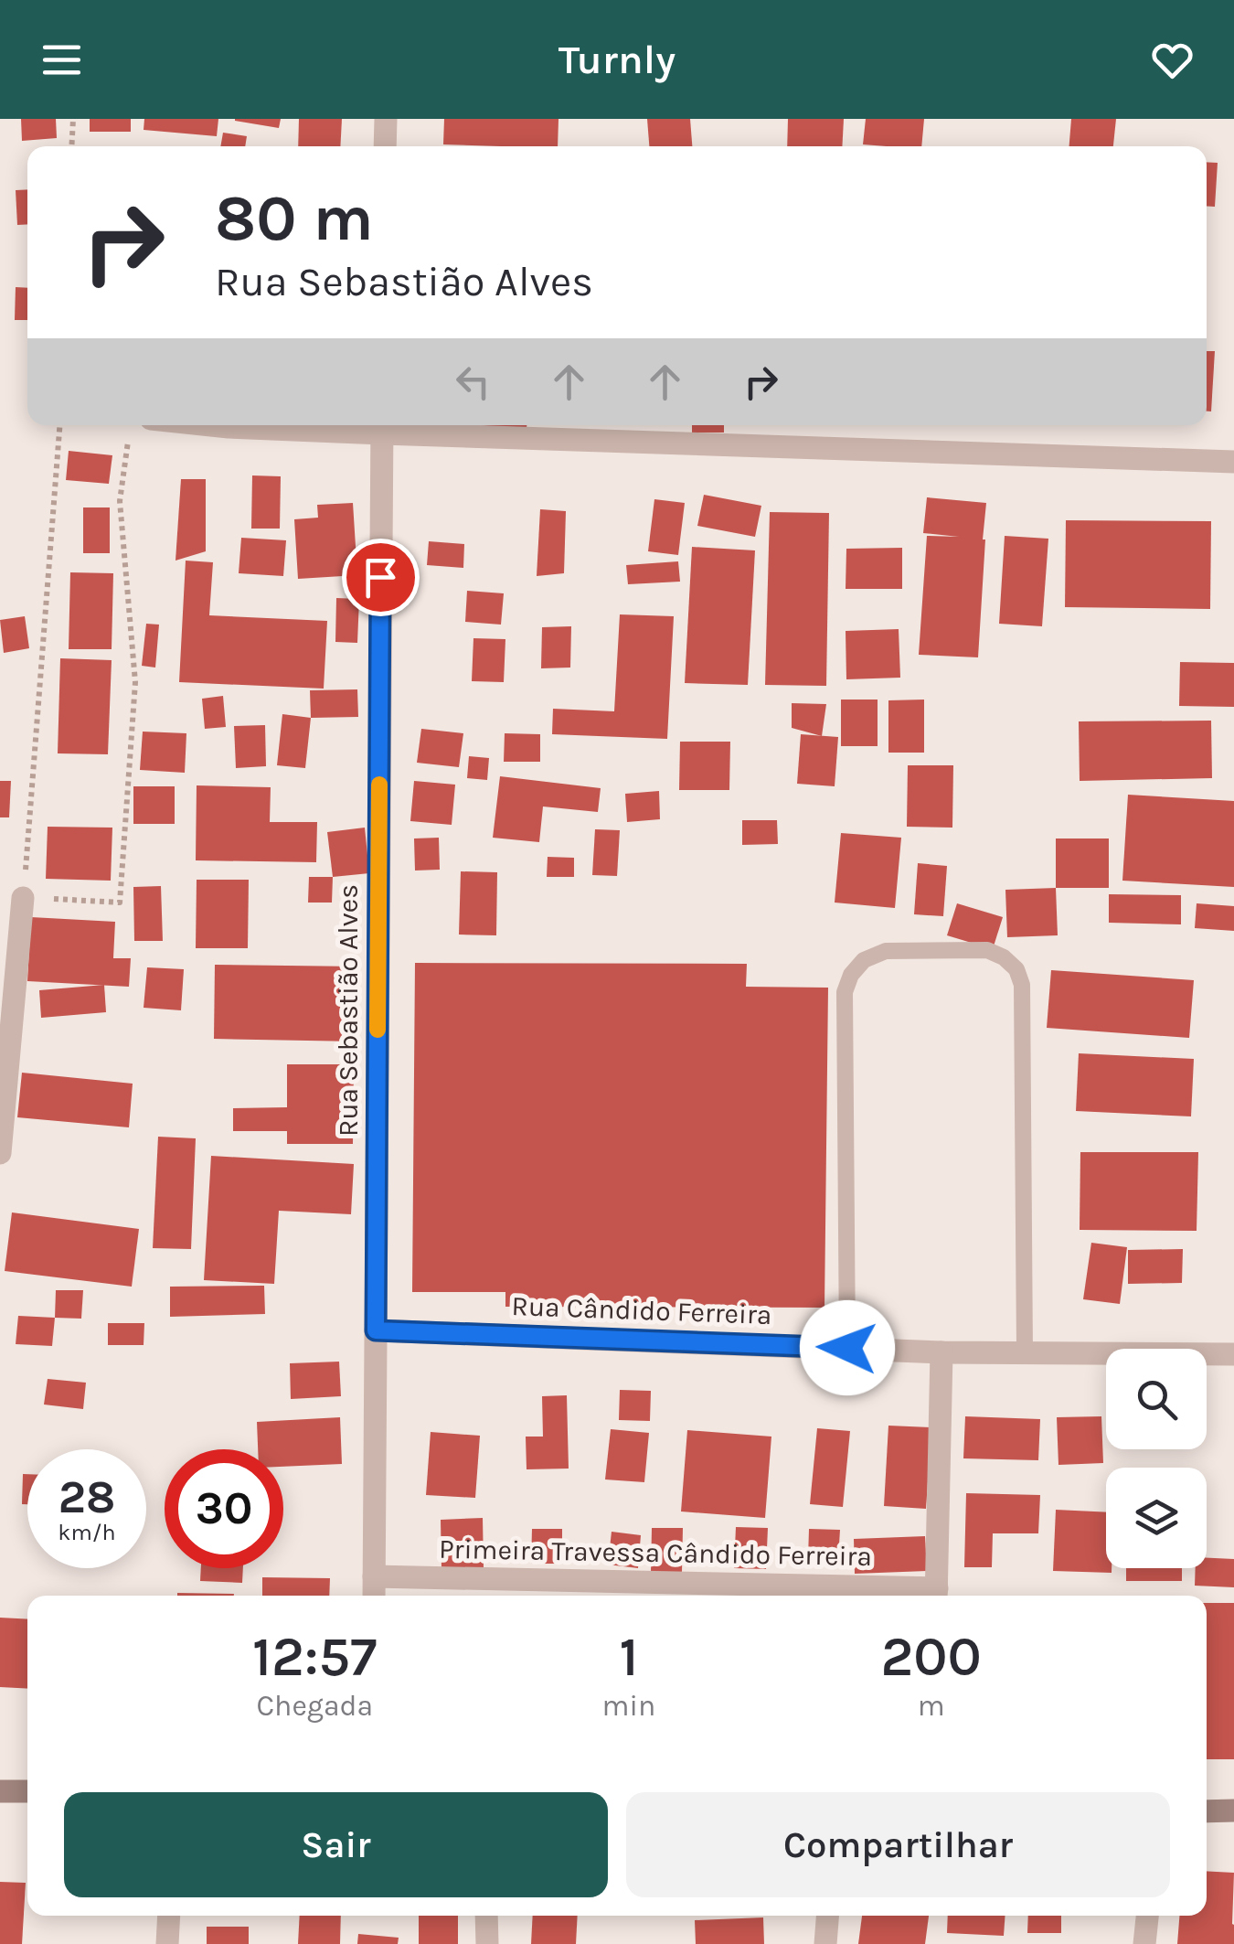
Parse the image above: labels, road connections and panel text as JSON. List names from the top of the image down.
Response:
{
  "streets": {
    "street": ["Rua Sebastião Alves", "Rua Cândido Ferreira", "Primeira Travessa Cândido Ferreira"]
  },
  "crossings": [
    ["Rua Sebastião Alves", "Rua Cândido Ferreira"],
    ["Rua Sebastião Alves", "Primeira Travessa Cândido Ferreira"],
    ["Rua Cândido Ferreira", "Primeira Travessa Cândido Ferreira"]
  ],
  "page": {
    "header": "Turnly",
    "turn": ["80 m", "Rua Sebastião Alves"],
    "speed": "28 km/h",
    "limit": "30",
    "eta": [
      "12:57",
      "Chegada",
      "1",
      "min",
      "200",
      "m"
    ],
    "buttons": ["Sair", "Compartilhar"]
  }
}
